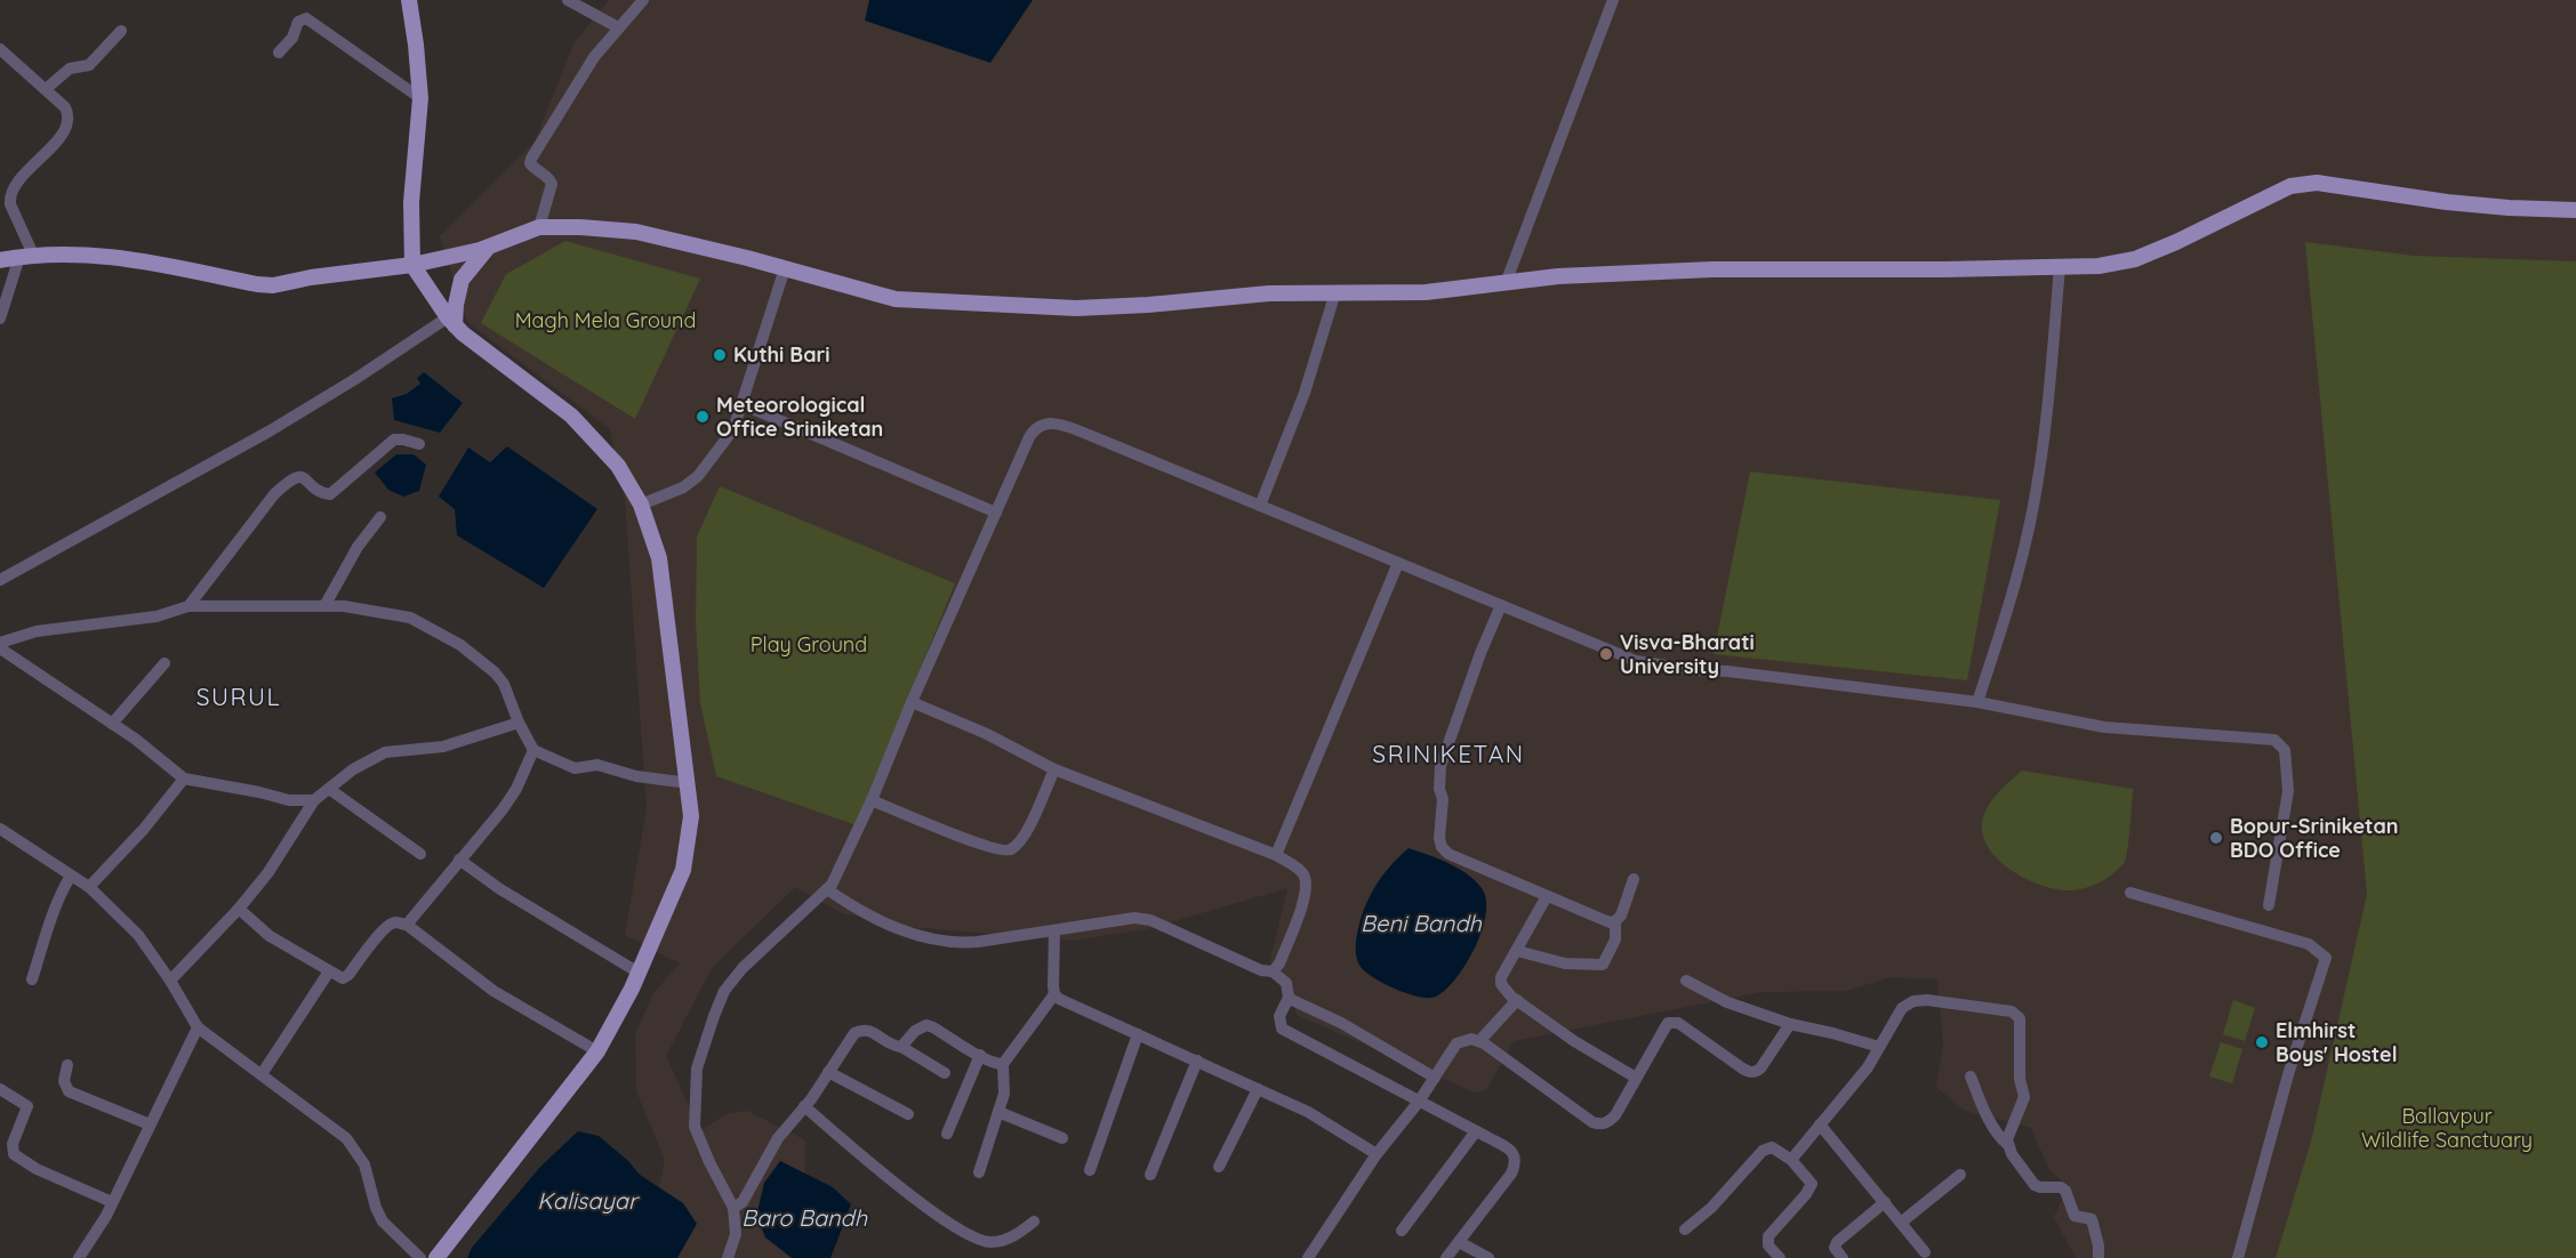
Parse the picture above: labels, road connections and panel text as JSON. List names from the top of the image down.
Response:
{
  "districts": ["SURUL", "SRINIKETAN"],
  "water": ["Beni Bandh", "Kalisayar", "Baro Bandh"],
  "parks": ["Magh Mela Ground", "Play Ground", "Ballavpur Wildlife Sanctuary"],
  "places": [
    "Kuthi Bari",
    "Meteorological Office Sriniketan",
    "Visva-Bharati University",
    "Bopur-Sriniketan BDO Office",
    "Elmhirst Boys' Hostel"
  ]
}
